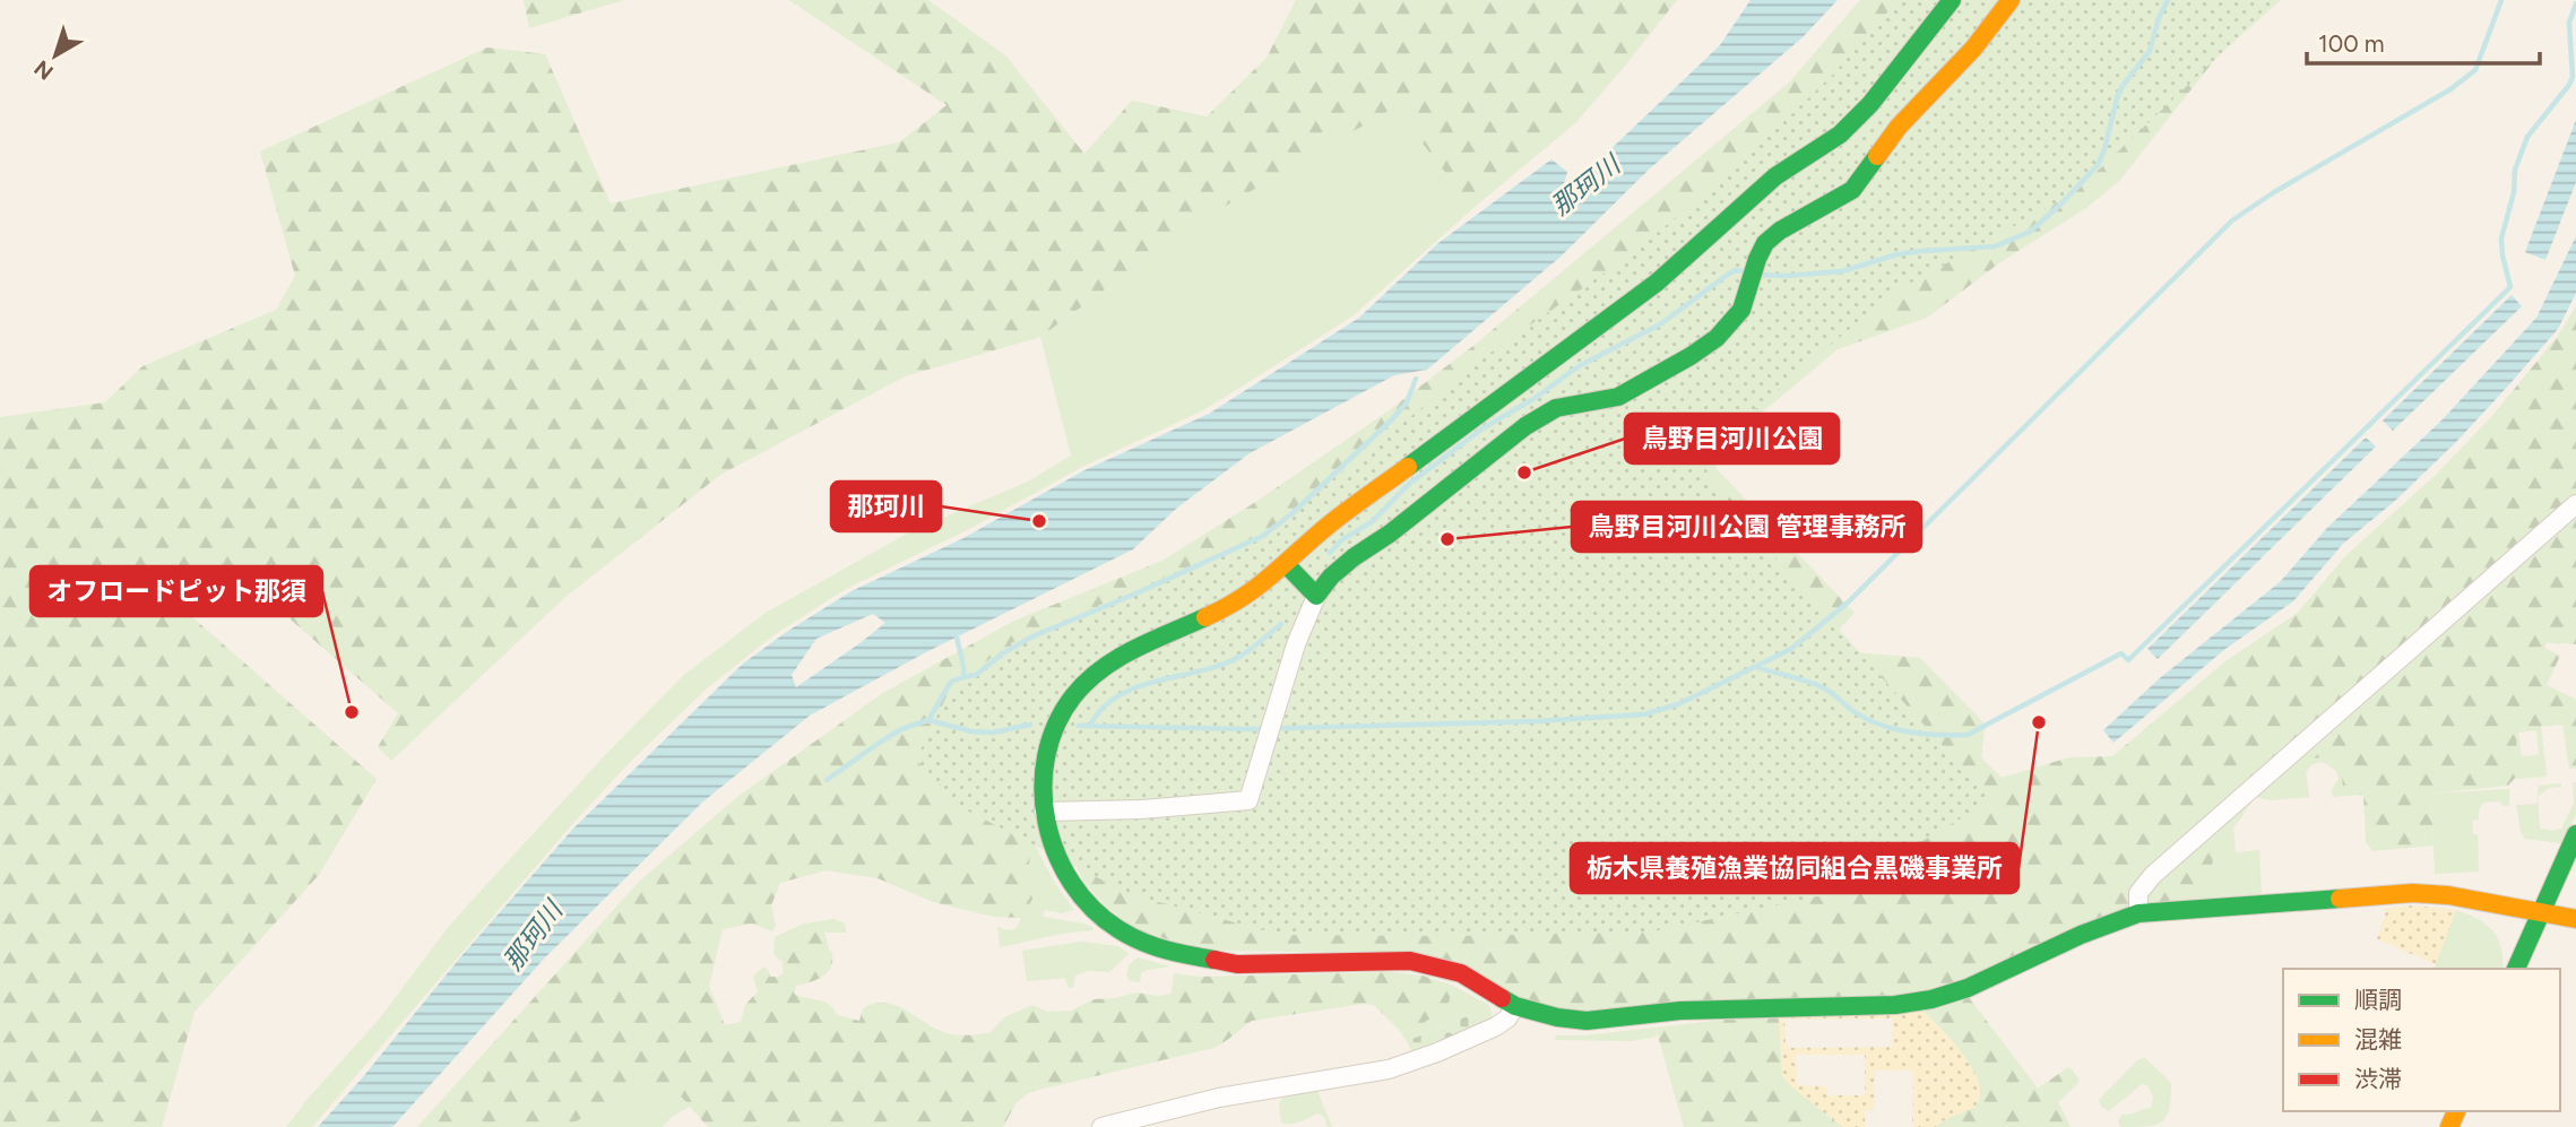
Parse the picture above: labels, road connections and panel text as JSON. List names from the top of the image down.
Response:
{
  "water": ["那珂川"],
  "places": [
    "鳥野目河川公園",
    "那珂川",
    "鳥野目河川公園 管理事務所",
    "オフロードピット那須",
    "栃木県養殖漁業協同組合黒磯事業所"
  ],
  "legend": ["順調", "混雑", "渋滞"],
  "scale_bar": "100 m",
  "north": "bottom left"
}
